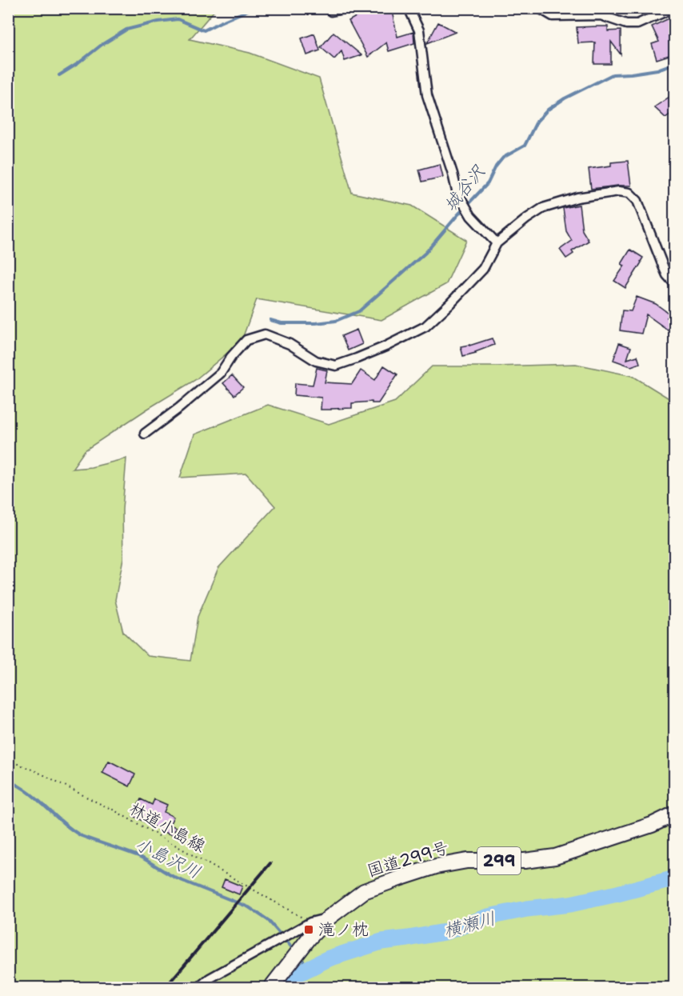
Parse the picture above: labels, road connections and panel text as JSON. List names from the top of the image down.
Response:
{
  "streets": {
    "highway": ["国道299号", "299"],
    "path": ["林道小島線"]
  },
  "water": ["城谷沢", "小島沢川", "横瀬川"],
  "places": {
    "transit": ["滝ノ枕"]
  }
}
